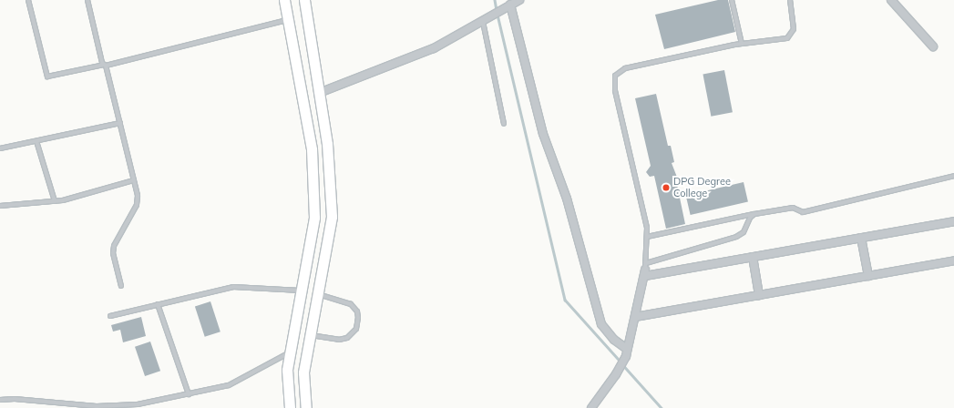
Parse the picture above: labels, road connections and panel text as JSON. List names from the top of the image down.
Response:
{
  "places": ["DPG Degree College"]
}
